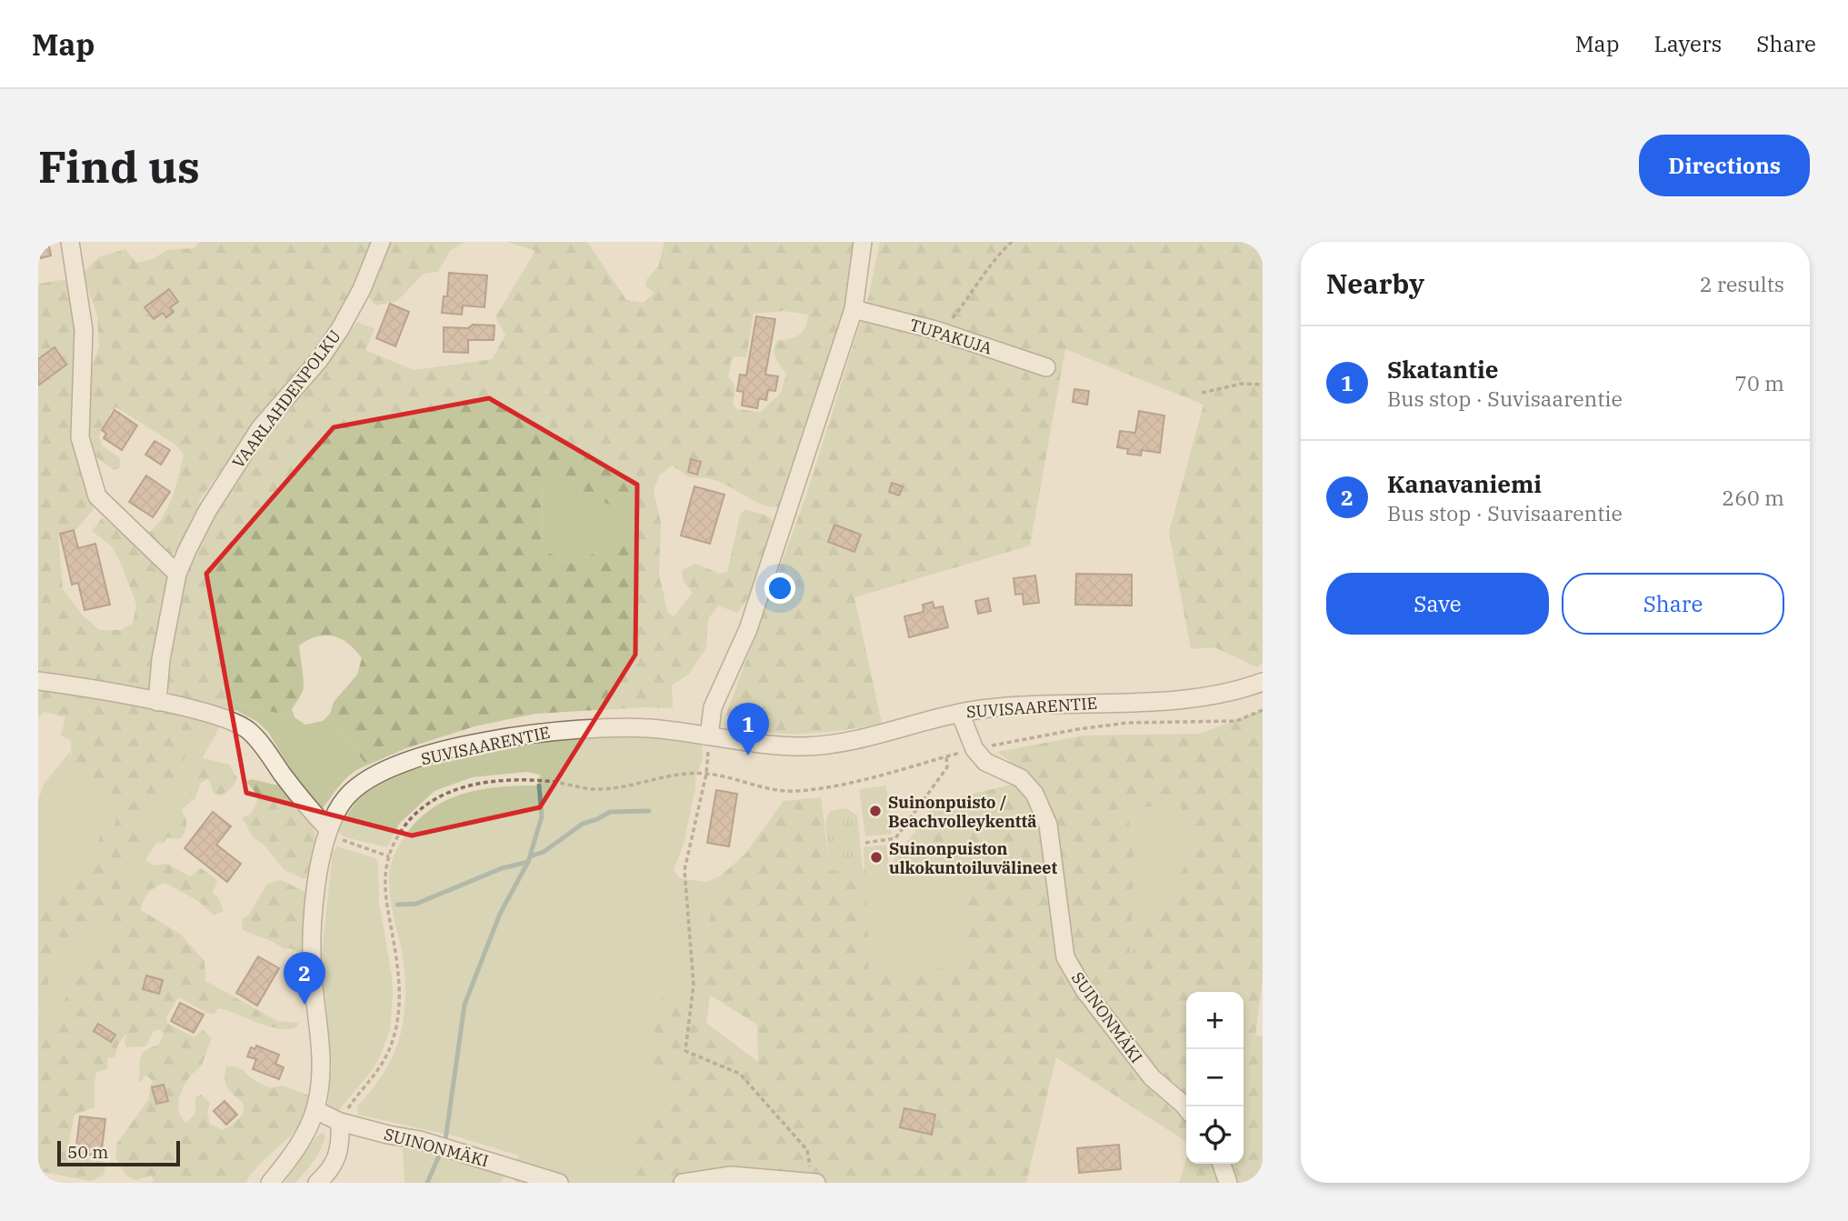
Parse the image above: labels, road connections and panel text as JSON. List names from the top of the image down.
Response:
{
  "streets": {
    "street": [
      "TUPAKUJA",
      "VAARLAHDENPOLKU",
      "SUVISAARENTIE",
      "SUINONMÄKI"
    ]
  },
  "crossings": [
    ["SUVISAARENTIE", "SUINONMÄKI"]
  ],
  "places": ["Suinonpuisto / Beachvolleykenttä", "Suinonpuiston ulkokuntoiluvälineet"],
  "scale_bar": "50 m",
  "page": {
    "header": "Map",
    "nav": ["Map", "Layers", "Share"],
    "buttons": [
      "Directions",
      ["Save", "Share"]
    ],
    "title": "Find us",
    "heading": ["Nearby", "2 results"],
    "list": [
      {
        "mark": "1",
        "name": "Skatantie",
        "note": "Bus stop · Suvisaarentie",
        "value": "70 m"
      },
      {
        "mark": "2",
        "name": "Kanavaniemi",
        "note": "Bus stop · Suvisaarentie",
        "value": "260 m"
      }
    ],
    "pins": ["1", "2"],
    "map_buttons": ["+", "−"],
    "scale": "50 m"
  }
}
